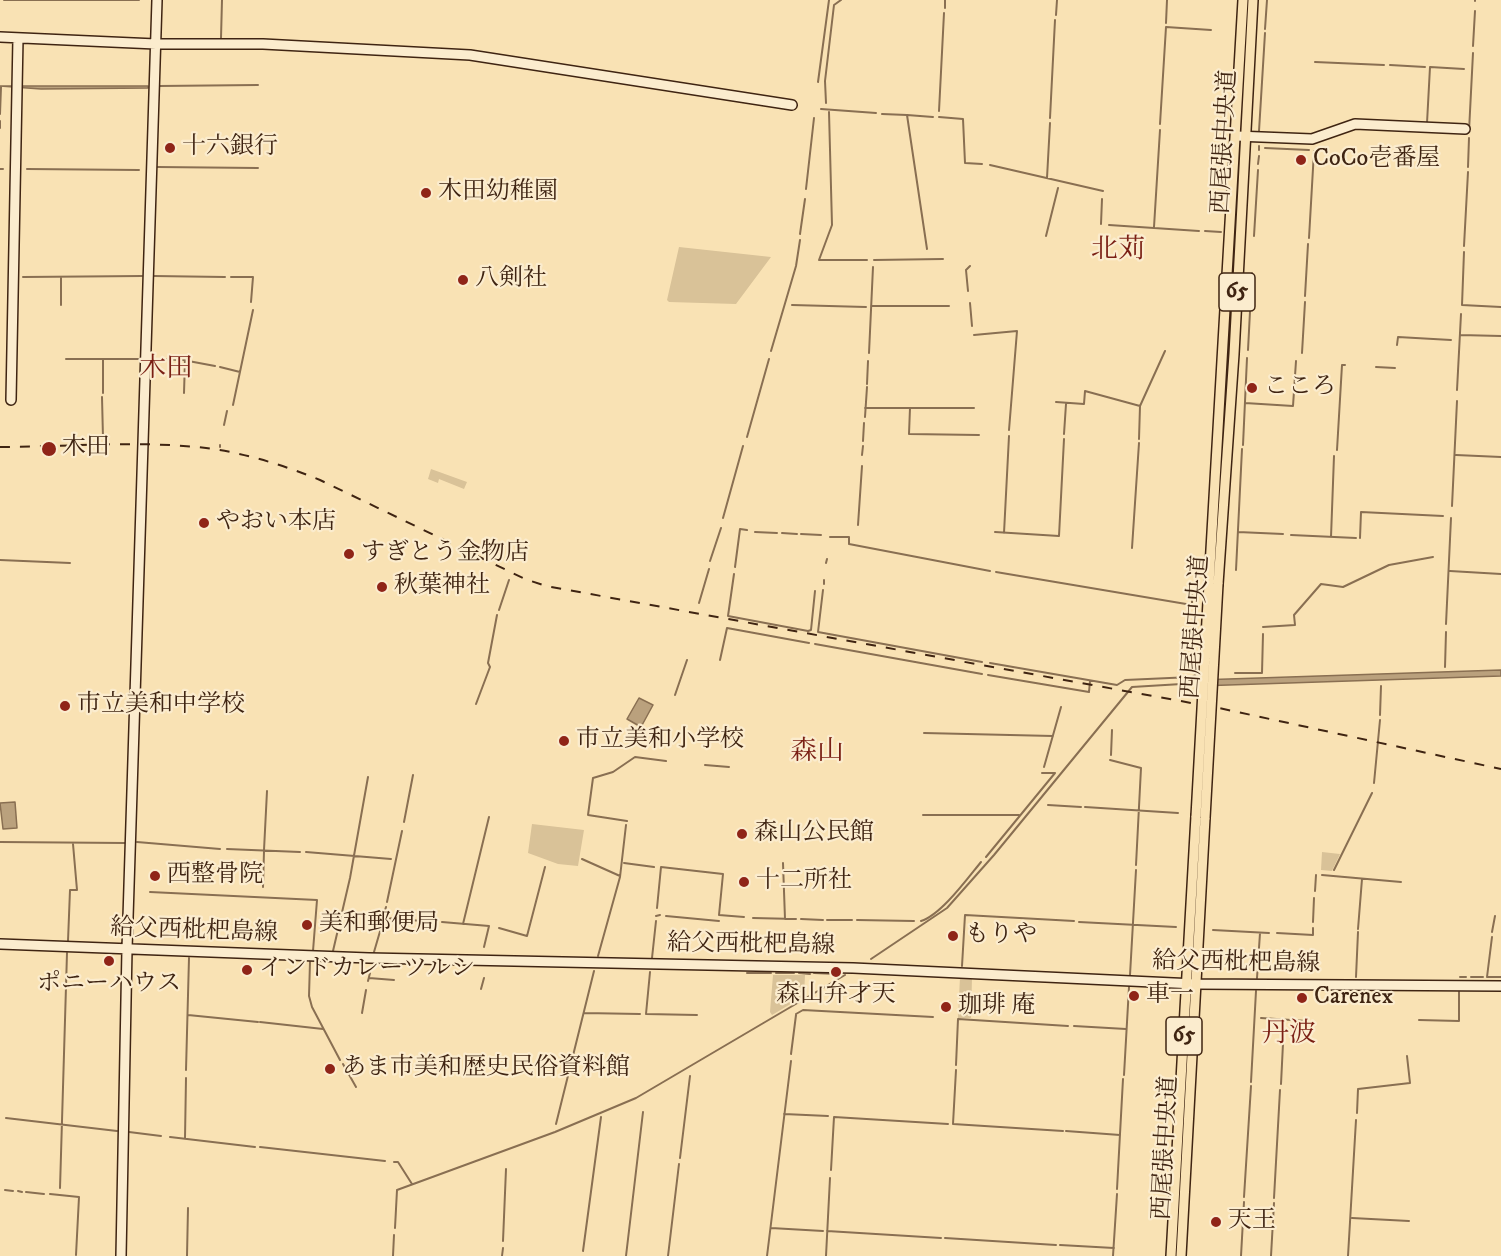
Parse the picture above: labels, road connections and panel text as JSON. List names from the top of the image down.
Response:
{
  "streets": {
    "main road": ["西尾張中央道", "65"],
    "street": ["給父西枇杷島線"]
  },
  "crossings": [
    ["西尾張中央道", "給父西枇杷島線"]
  ],
  "districts": [
    "北苅",
    "木田",
    "森山",
    "丹波"
  ],
  "places": [
    "十六銀行",
    "CoCo壱番屋",
    "木田幼稚園",
    "八剣社",
    "こころ",
    "木田",
    "やおい本店",
    "すぎとう金物店",
    "秋葉神社",
    "市立美和中学校",
    "市立美和小学校",
    "森山公民館",
    "西整骨院",
    "十二所社",
    "美和郵便局",
    "もりや",
    "ポニーハウス",
    "インドカレーツルシ",
    "森山弁才天",
    "車一",
    "Carenex",
    "珈琲 庵",
    "あま市美和歴史民俗資料館",
    "天王"
  ]
}
